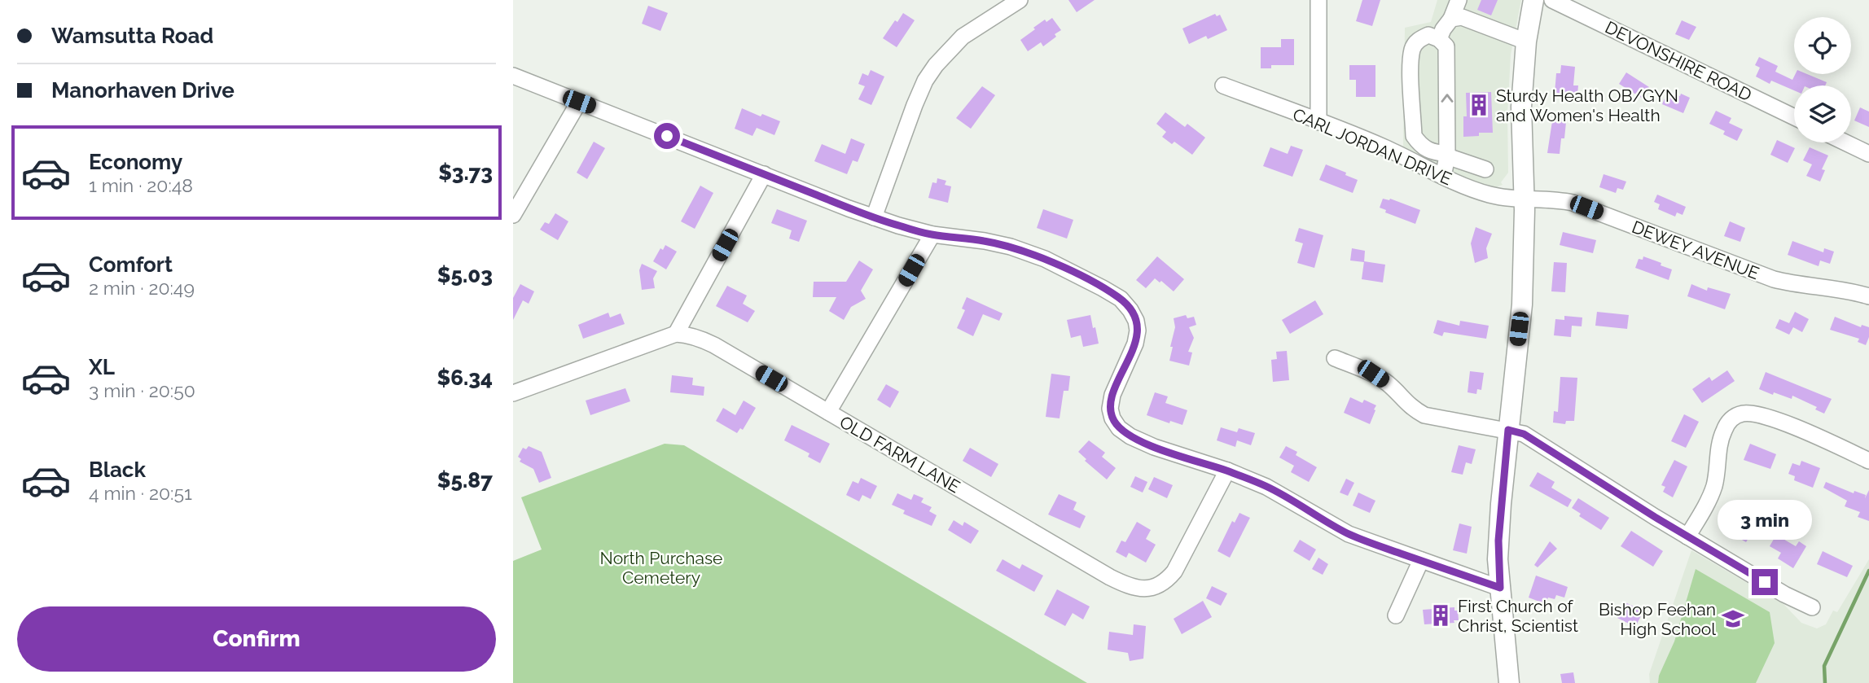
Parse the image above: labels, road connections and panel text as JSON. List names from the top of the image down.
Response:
{
  "streets": {
    "street": [
      "DEVONSHIRE ROAD",
      "CARL JORDAN DRIVE",
      "DEWEY AVENUE",
      "OLD FARM LANE"
    ]
  },
  "crossings": [
    ["CARL JORDAN DRIVE", "DEWEY AVENUE"]
  ],
  "parks": ["North Purchase Cemetery"],
  "places": {
    "building": ["Sturdy Health OB/GYN and Women's Health", "First Church of Christ, Scientist"],
    "school or university": ["Bishop Feehan High School"]
  },
  "page": {
    "banner": ["Wamsutta Road", "Manorhaven Drive"],
    "list": [
      {
        "name": "Economy",
        "note": "1 min · 20:48",
        "value": "$3.73"
      },
      {
        "name": "Comfort",
        "note": "2 min · 20:49",
        "value": "$5.03"
      },
      {
        "name": "XL",
        "note": "3 min · 20:50",
        "value": "$6.34"
      },
      {
        "name": "Black",
        "note": "4 min · 20:51",
        "value": "$5.87"
      }
    ],
    "bubble": "3 min",
    "buttons": "Confirm"
  }
}
